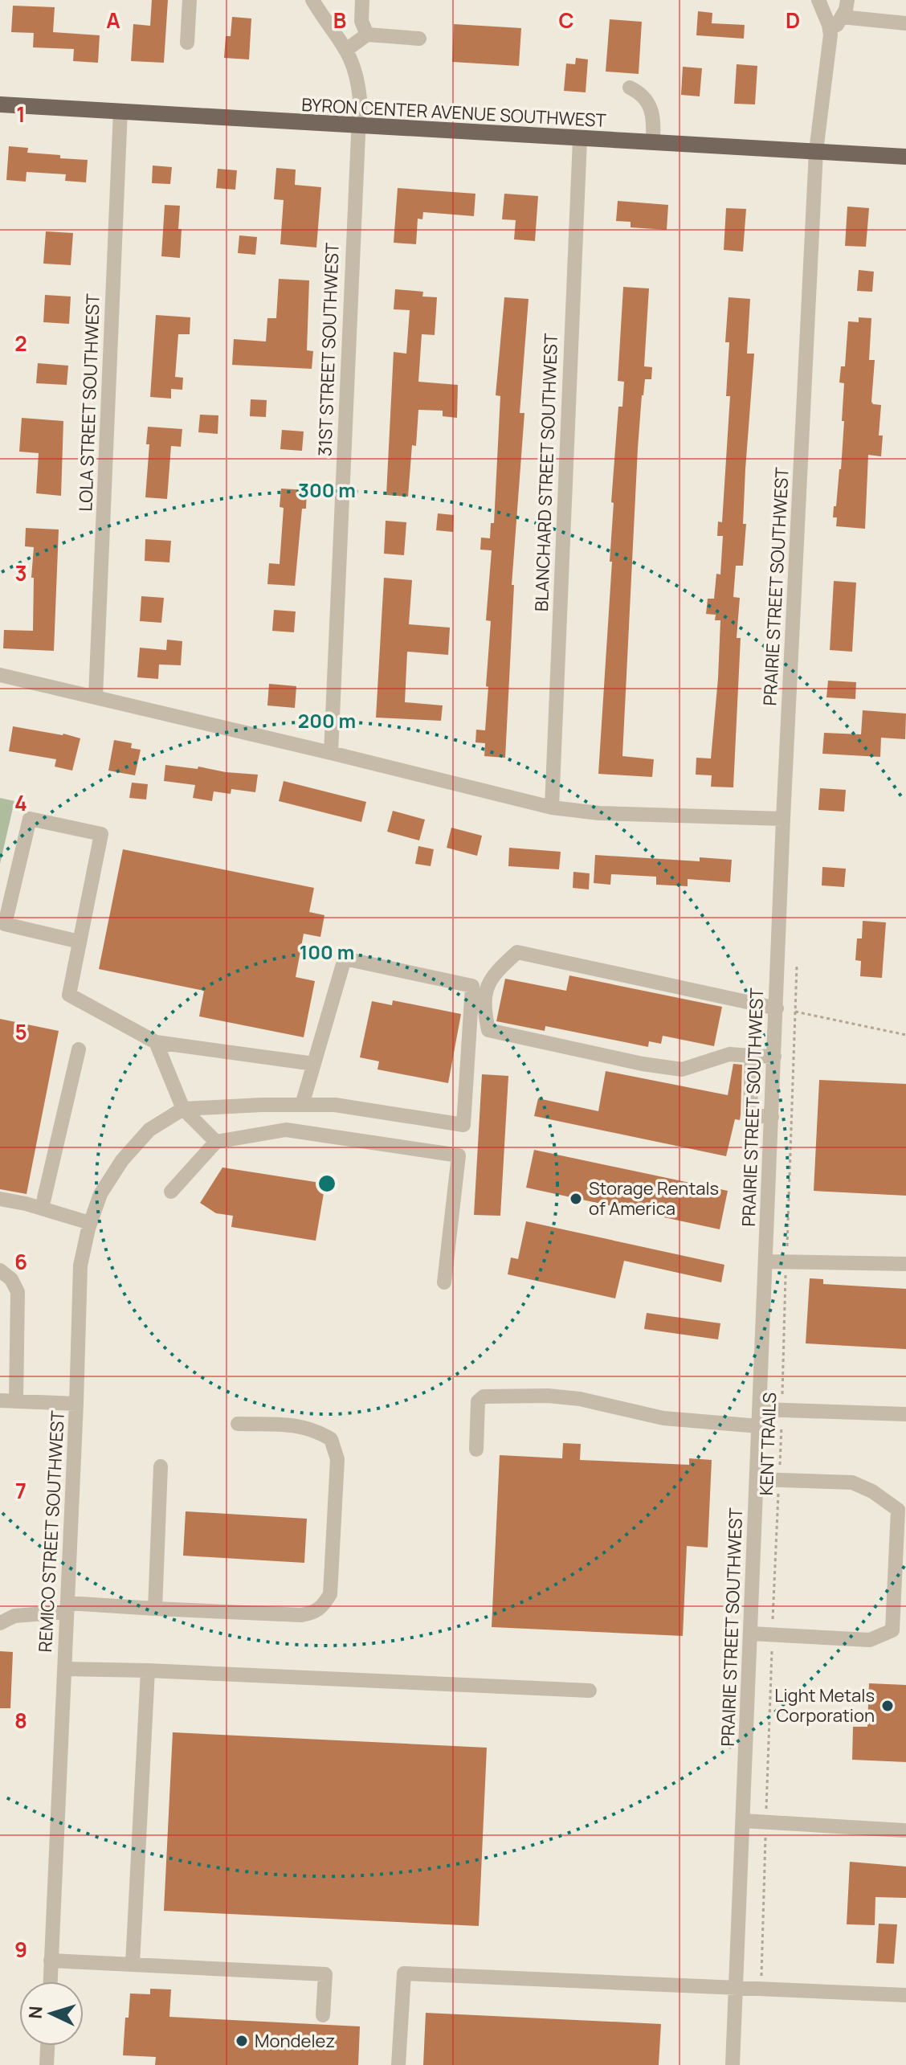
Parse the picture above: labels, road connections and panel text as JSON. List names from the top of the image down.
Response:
{
  "streets": {
    "main road": ["BYRON CENTER AVENUE SOUTHWEST"],
    "street": [
      "31ST STREET SOUTHWEST",
      "LOLA STREET SOUTHWEST",
      "BLANCHARD STREET SOUTHWEST",
      "PRAIRIE STREET SOUTHWEST",
      "REMICO STREET SOUTHWEST"
    ],
    "path": ["KENT TRAILS"]
  },
  "crossings": [
    ["BYRON CENTER AVENUE SOUTHWEST", "31ST STREET SOUTHWEST"],
    ["BYRON CENTER AVENUE SOUTHWEST", "LOLA STREET SOUTHWEST"],
    ["BYRON CENTER AVENUE SOUTHWEST", "BLANCHARD STREET SOUTHWEST"],
    ["BYRON CENTER AVENUE SOUTHWEST", "PRAIRIE STREET SOUTHWEST"]
  ],
  "places": ["Storage Rentals of America", "Light Metals Corporation", "Mondelez"],
  "north": "left",
  "grid": {
    "columns": [
      "A",
      "B",
      "C",
      "D"
    ],
    "rows": [
      "1",
      "2",
      "3",
      "4",
      "5",
      "6",
      "7",
      "8",
      "9"
    ]
  },
  "rings": ["300 m", "200 m", "100 m"]
}
